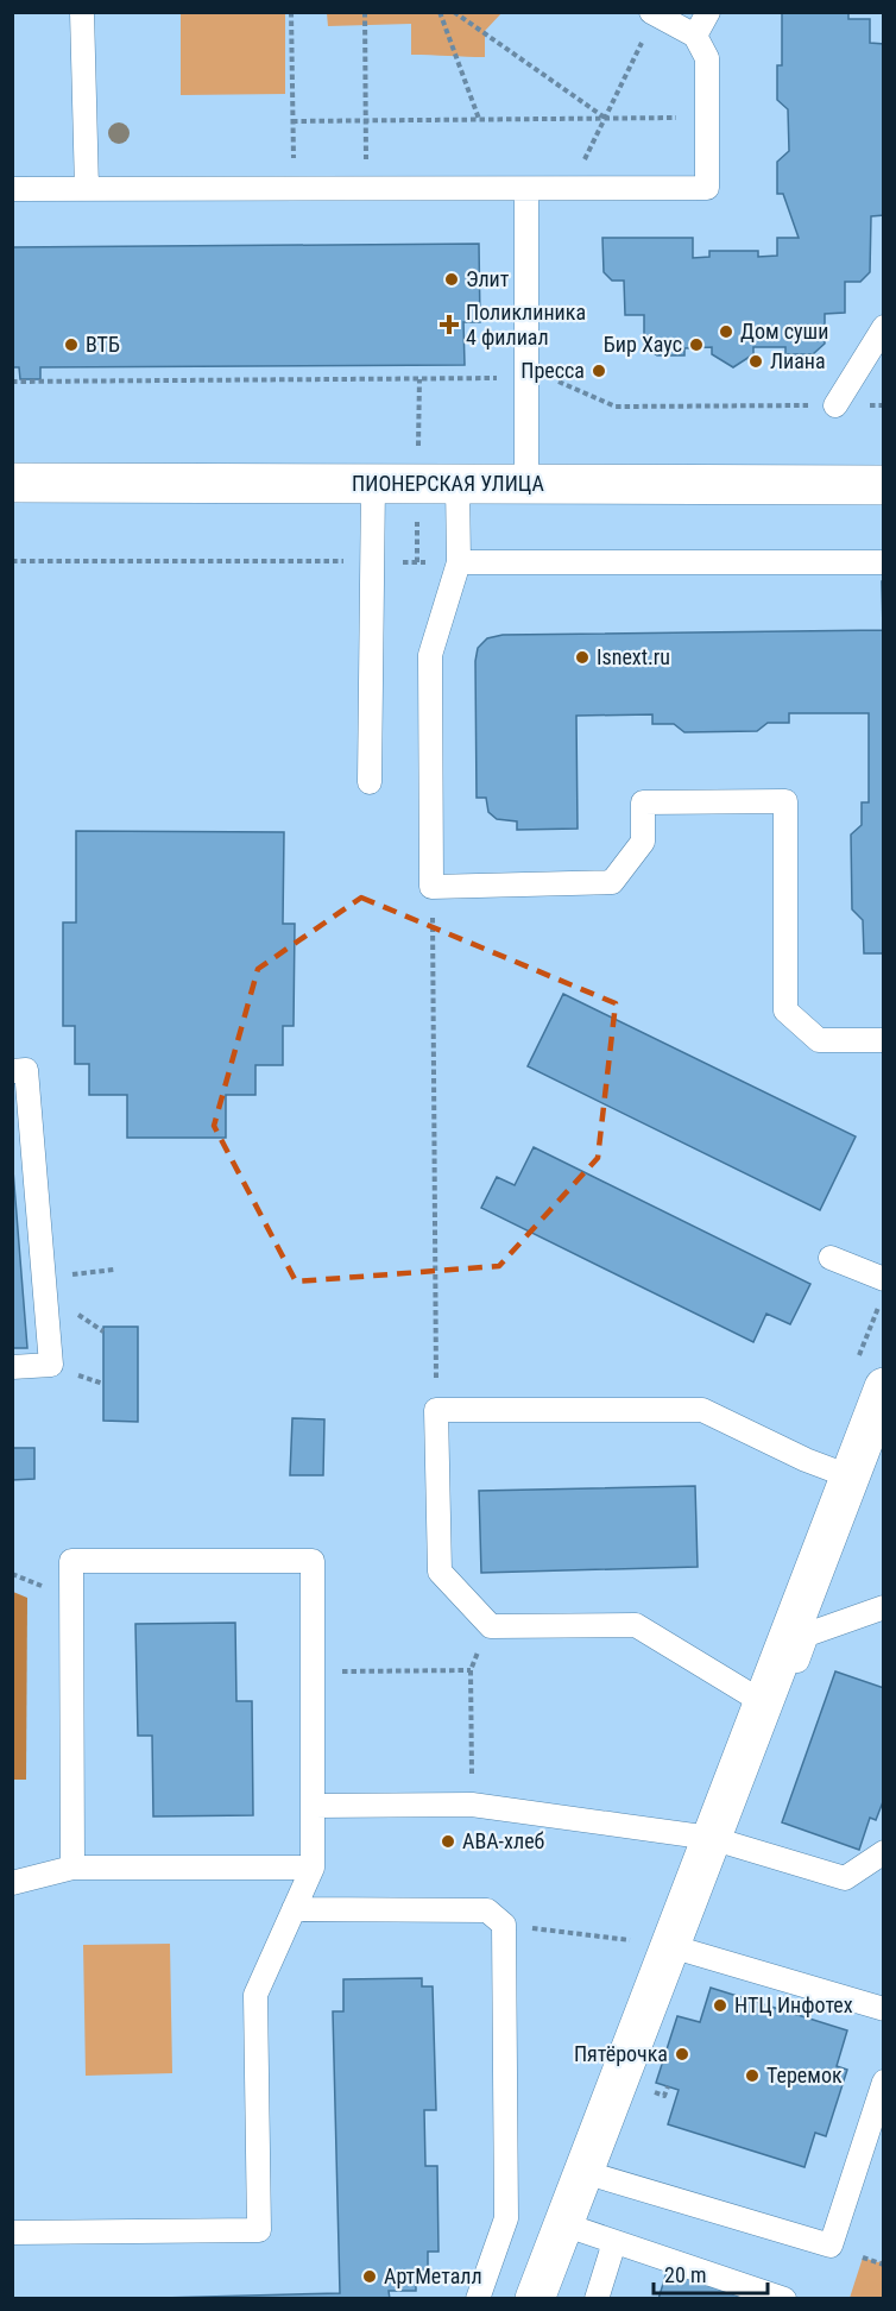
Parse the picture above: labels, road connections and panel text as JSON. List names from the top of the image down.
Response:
{
  "streets": {
    "street": ["ПИОНЕРСКАЯ УЛИЦА"]
  },
  "places": {
    "other": [
      "Элит",
      "Дом суши",
      "ВТБ",
      "Бир Хаус",
      "Лиана",
      "Пресса",
      "Isnext.ru",
      "АВА-хлеб",
      "НТЦ Инфотех",
      "Пятёрочка",
      "Теремок",
      "АртМеталл"
    ],
    "health": ["Поликлиника 4 филиал"]
  },
  "scale_bar": "20 m"
}
